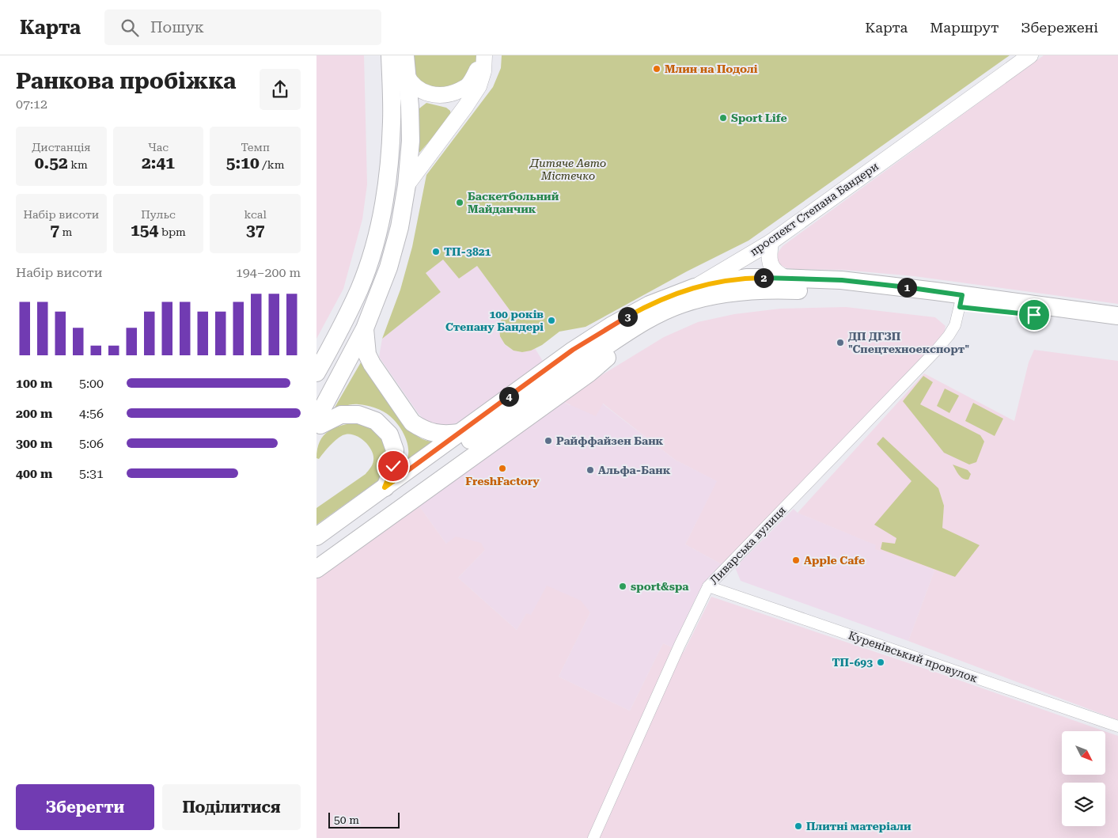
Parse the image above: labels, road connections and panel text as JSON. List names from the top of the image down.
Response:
{
  "streets": {
    "main road": ["проспект Степана Бандери"],
    "street": ["Ливарська вулиця", "Куренівський провулок"]
  },
  "crossings": [
    ["Ливарська вулиця", "Куренівський провулок"]
  ],
  "parks": ["Дитяче Авто Містечко"],
  "places": [
    "Млин на Подолі",
    "Sport Life",
    "Баскетбольний Майданчик",
    "ТП-3821",
    "100 років Степану Бандері",
    "ДП ДГЗП \"Спецтехноекспорт\"",
    "Райффайзен Банк",
    "FreshFactory",
    "Альфа-Банк",
    "Apple Cafe",
    "sport&spa",
    "ТП-693",
    "Плитні матеріали"
  ],
  "scale_bar": "50 m",
  "north": "bottom right",
  "page": {
    "header": "Карта",
    "search": "Пошук",
    "nav": ["Карта", "Маршрут", "Збережені"],
    "heading": ["Ранкова пробіжка", "07:12"],
    "stats": [
      ["Дистанція", "0.52 km"],
      ["Час", "2:41"],
      ["Темп", "5:10 /km"],
      ["Набір висоти", "7 m"],
      ["Пульс", "154 bpm"],
      ["kcal", "37"]
    ],
    "chart": ["Набір висоти", "194–200 m"],
    "pins": [
      "2",
      "1",
      "3",
      "4"
    ],
    "list": [
      {
        "name": "100 m",
        "note": "5:00"
      },
      {
        "name": "200 m",
        "note": "4:56"
      },
      {
        "name": "300 m",
        "note": "5:06"
      },
      {
        "name": "400 m",
        "note": "5:31"
      }
    ],
    "buttons": ["Зберегти", "Поділитися"],
    "scale": "50 m"
  }
}
